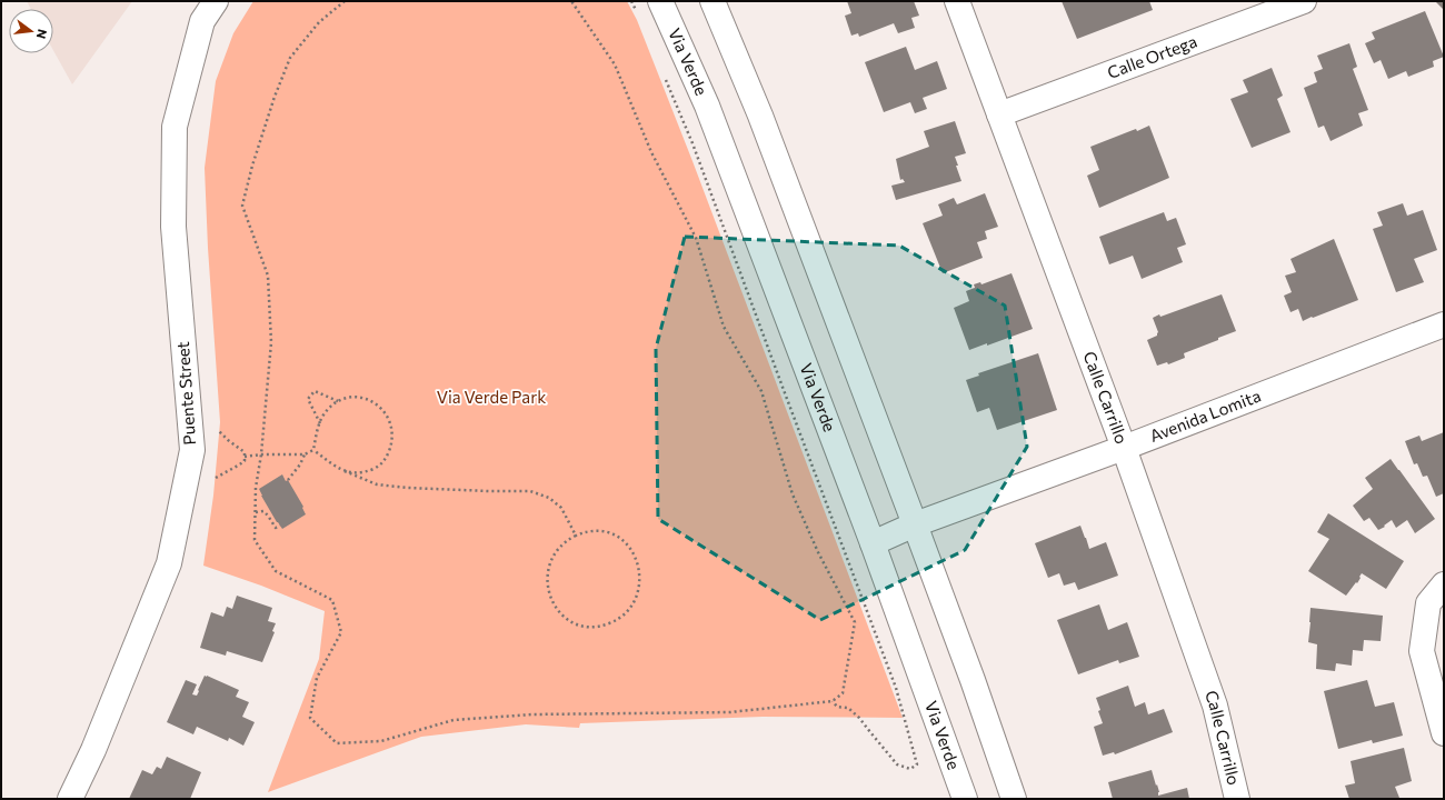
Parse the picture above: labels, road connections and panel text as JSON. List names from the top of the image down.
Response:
{
  "streets": {
    "street": [
      "Calle Ortega",
      "Via Verde",
      "Puente Street",
      "Calle Carrillo",
      "Avenida Lomita"
    ]
  },
  "crossings": [
    ["Calle Ortega", "Calle Carrillo"],
    ["Via Verde", "Avenida Lomita"],
    ["Calle Carrillo", "Avenida Lomita"]
  ],
  "parks": ["Via Verde Park"],
  "north": "right"
}
